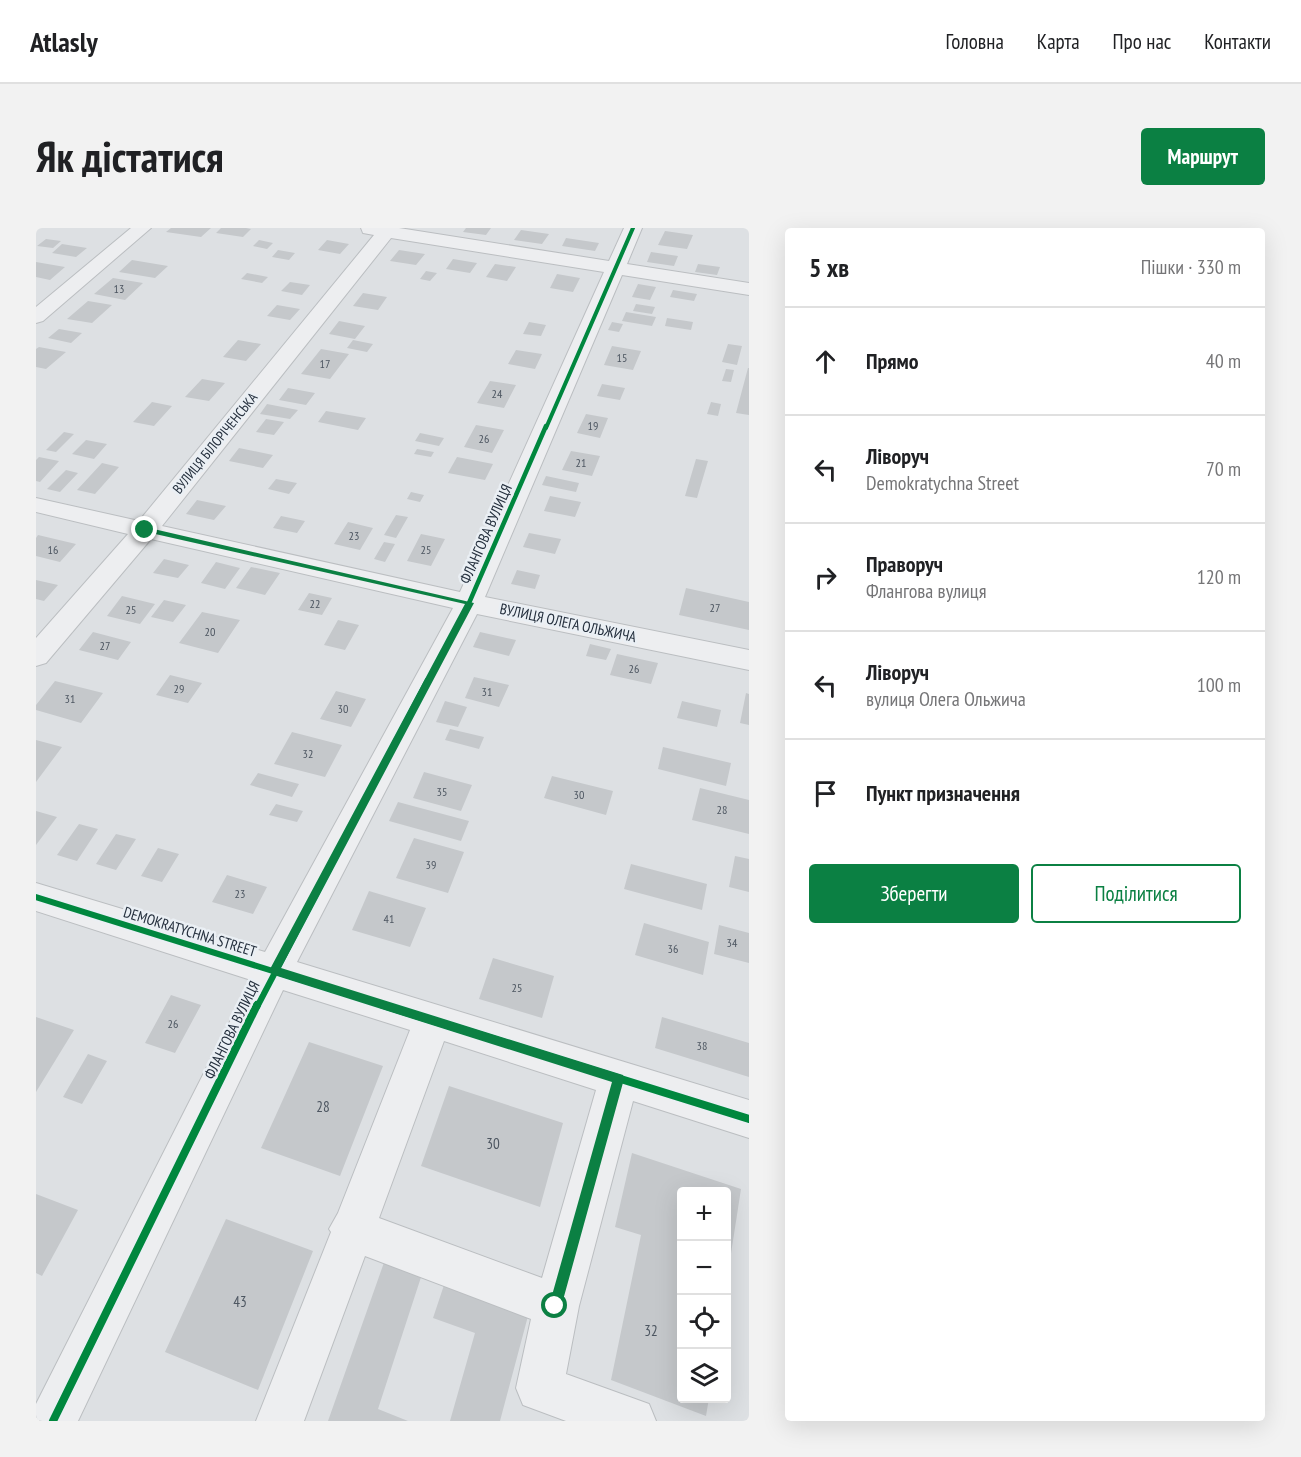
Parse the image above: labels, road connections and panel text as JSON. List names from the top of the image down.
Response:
{
  "streets": {
    "street": [
      "ВУЛИЦЯ БІЛОРІЧЕНСЬКА",
      "ФЛАНГОВА ВУЛИЦЯ",
      "ВУЛИЦЯ ОЛЕГА ОЛЬЖИЧА",
      "DEMOKRATYCHNA STREET"
    ]
  },
  "crossings": [
    ["ВУЛИЦЯ БІЛОРІЧЕНСЬКА", "ВУЛИЦЯ ОЛЕГА ОЛЬЖИЧА"],
    ["ФЛАНГОВА ВУЛИЦЯ", "ВУЛИЦЯ ОЛЕГА ОЛЬЖИЧА"],
    ["ФЛАНГОВА ВУЛИЦЯ", "DEMOKRATYCHNA STREET"]
  ],
  "house_numbers": [
    "13",
    "15",
    "17",
    "24",
    "19",
    "26",
    "21",
    "23",
    "16",
    "25",
    "22",
    "27",
    "25",
    "20",
    "27",
    "26",
    "29",
    "31",
    "31",
    "30",
    "32",
    "35",
    "30",
    "28",
    "39",
    "23",
    "41",
    "34",
    "36",
    "25",
    "26",
    "38",
    "28",
    "30",
    "43",
    "32"
  ],
  "page": {
    "header": "Atlasly",
    "nav": [
      "Головна",
      "Карта",
      "Про нас",
      "Контакти"
    ],
    "buttons": [
      "Маршрут",
      ["Зберегти", "Поділитися"]
    ],
    "title": "Як дістатися",
    "heading": ["5 хв", "Пішки · 330 m"],
    "list": [
      ["Прямо", "40 m"],
      ["Ліворуч", "Demokratychna Street", "70 m"],
      ["Праворуч", "Флангова вулиця", "120 m"],
      ["Ліворуч", "вулиця Олега Ольжича", "100 m"],
      "Пункт призначення"
    ],
    "map_buttons": ["+", "−"]
  }
}
